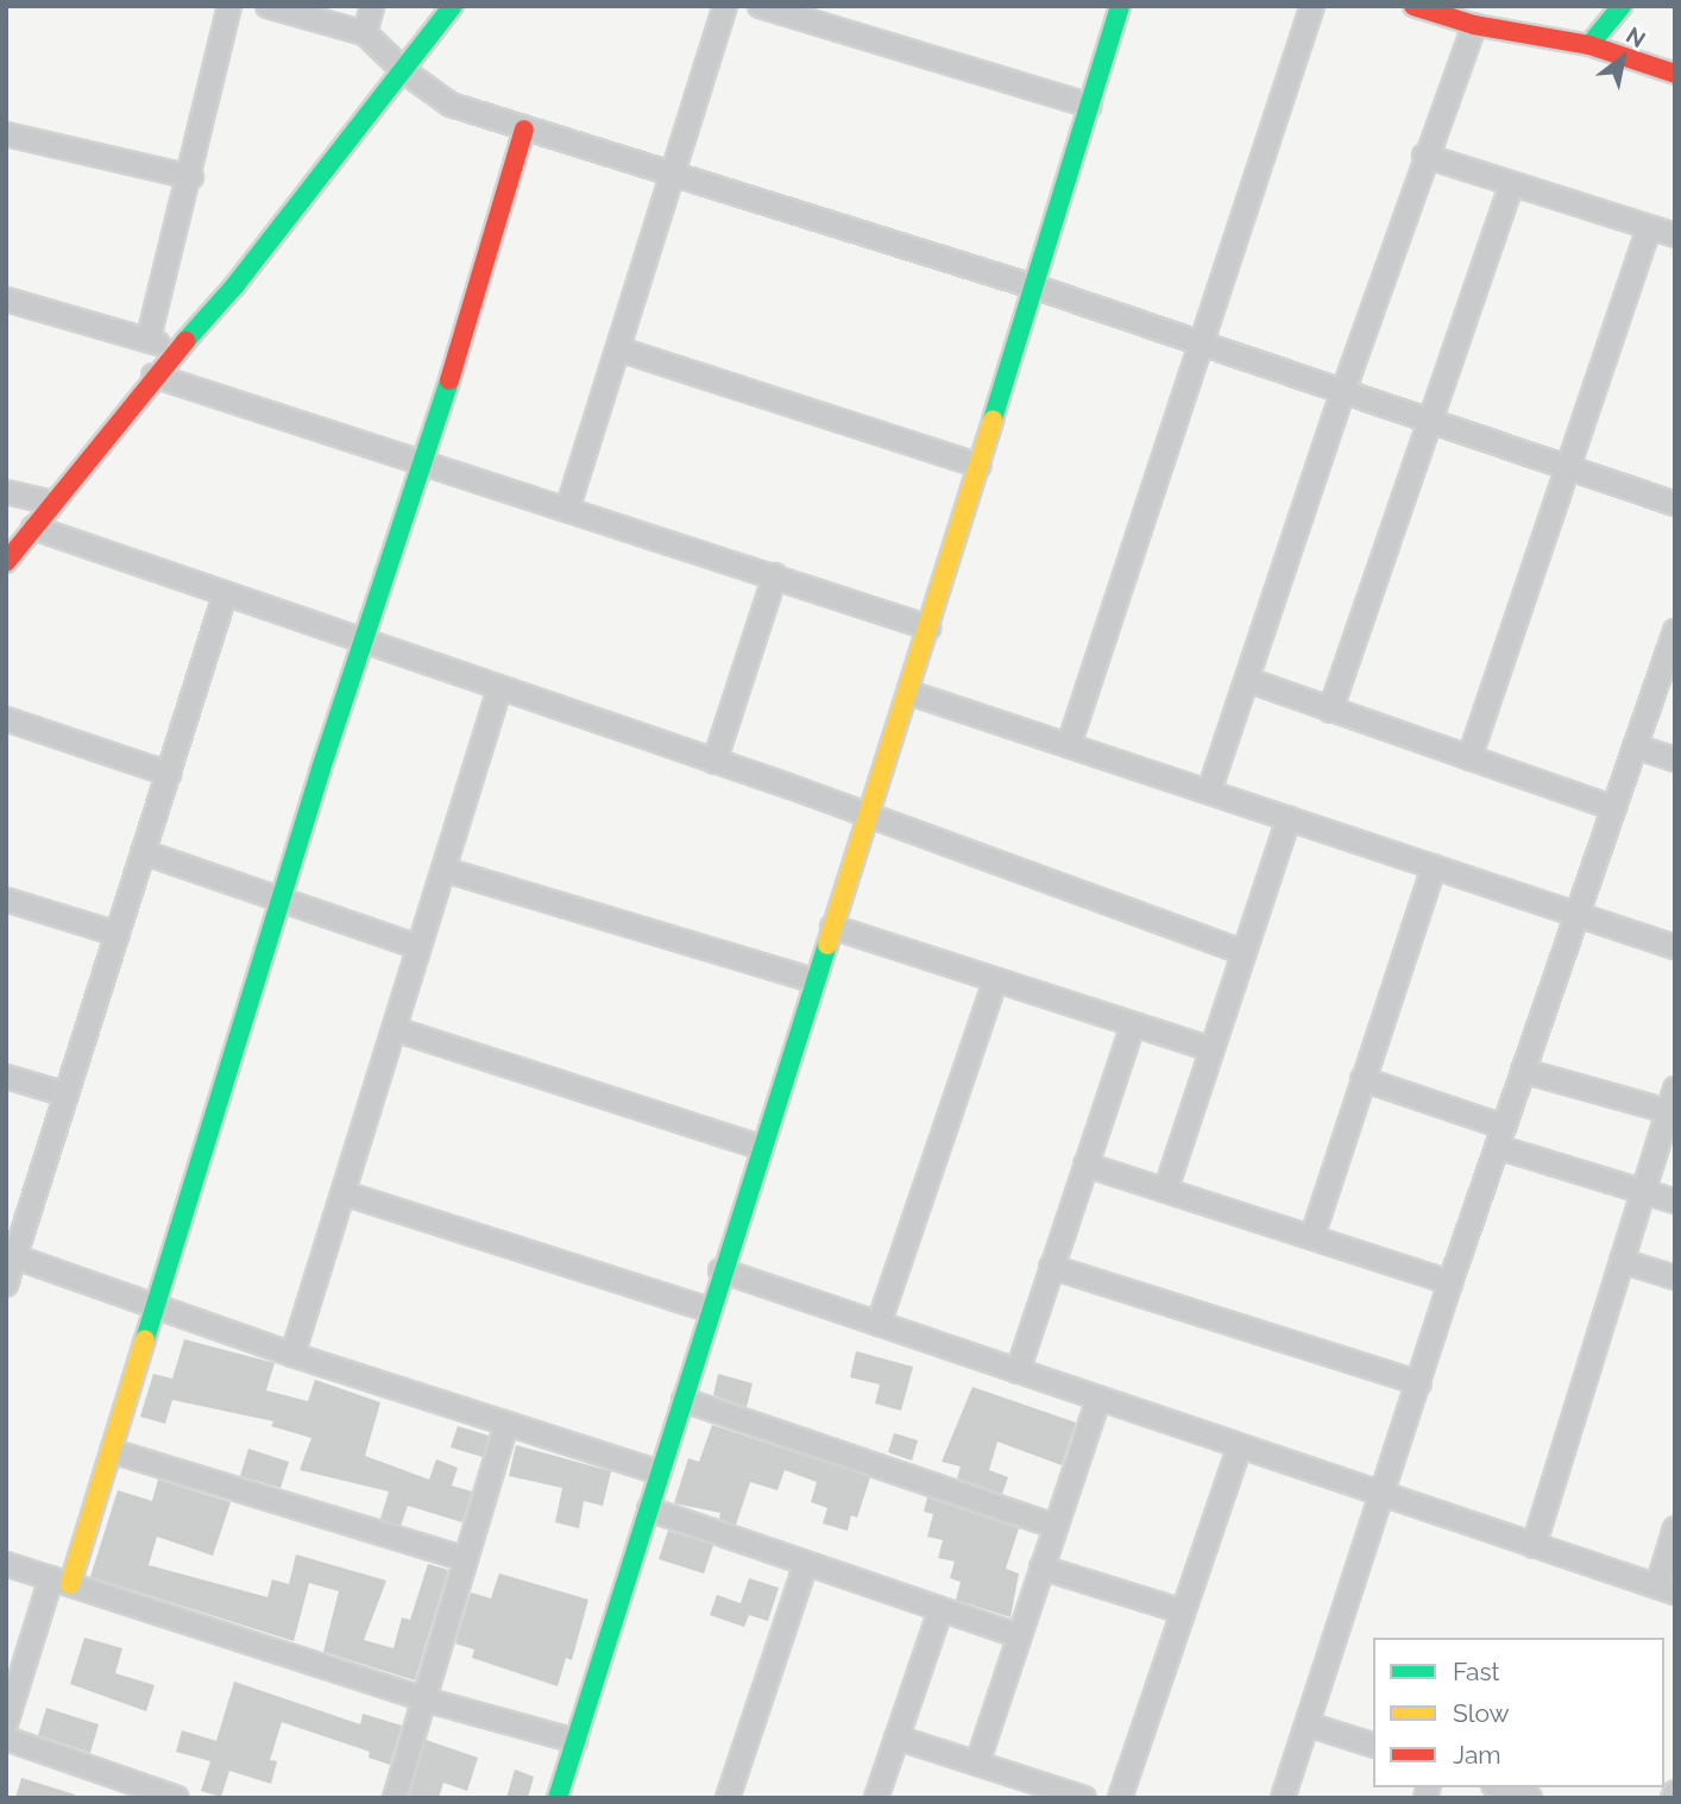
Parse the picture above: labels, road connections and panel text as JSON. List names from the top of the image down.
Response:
{
  "legend": ["Fast", "Slow", "Jam"],
  "north": "top right"
}
